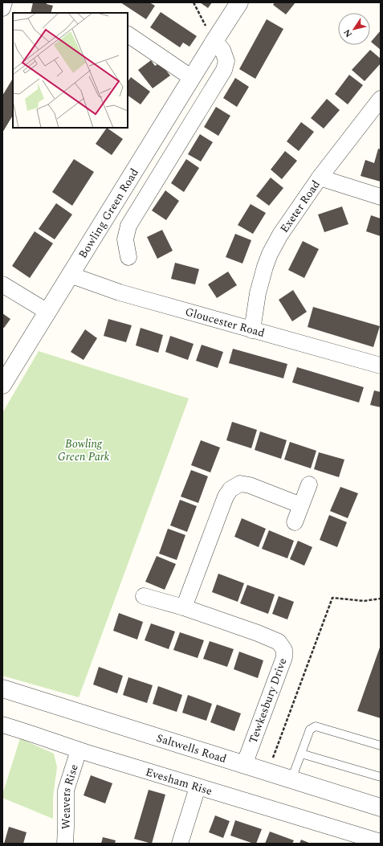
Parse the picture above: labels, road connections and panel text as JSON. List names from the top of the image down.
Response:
{
  "streets": {
    "street": [
      "Exeter Road",
      "Bowling Green Road",
      "Gloucester Road",
      "Tewkesbury Drive",
      "Saltwells Road",
      "Evesham Rise",
      "Weavers Rise"
    ]
  },
  "crossings": [
    ["Exeter Road", "Gloucester Road"],
    ["Bowling Green Road", "Gloucester Road"],
    ["Tewkesbury Drive", "Saltwells Road"],
    ["Evesham Rise", "Weavers Rise"]
  ],
  "parks": ["Bowling Green Park"],
  "north": "bottom left"
}
